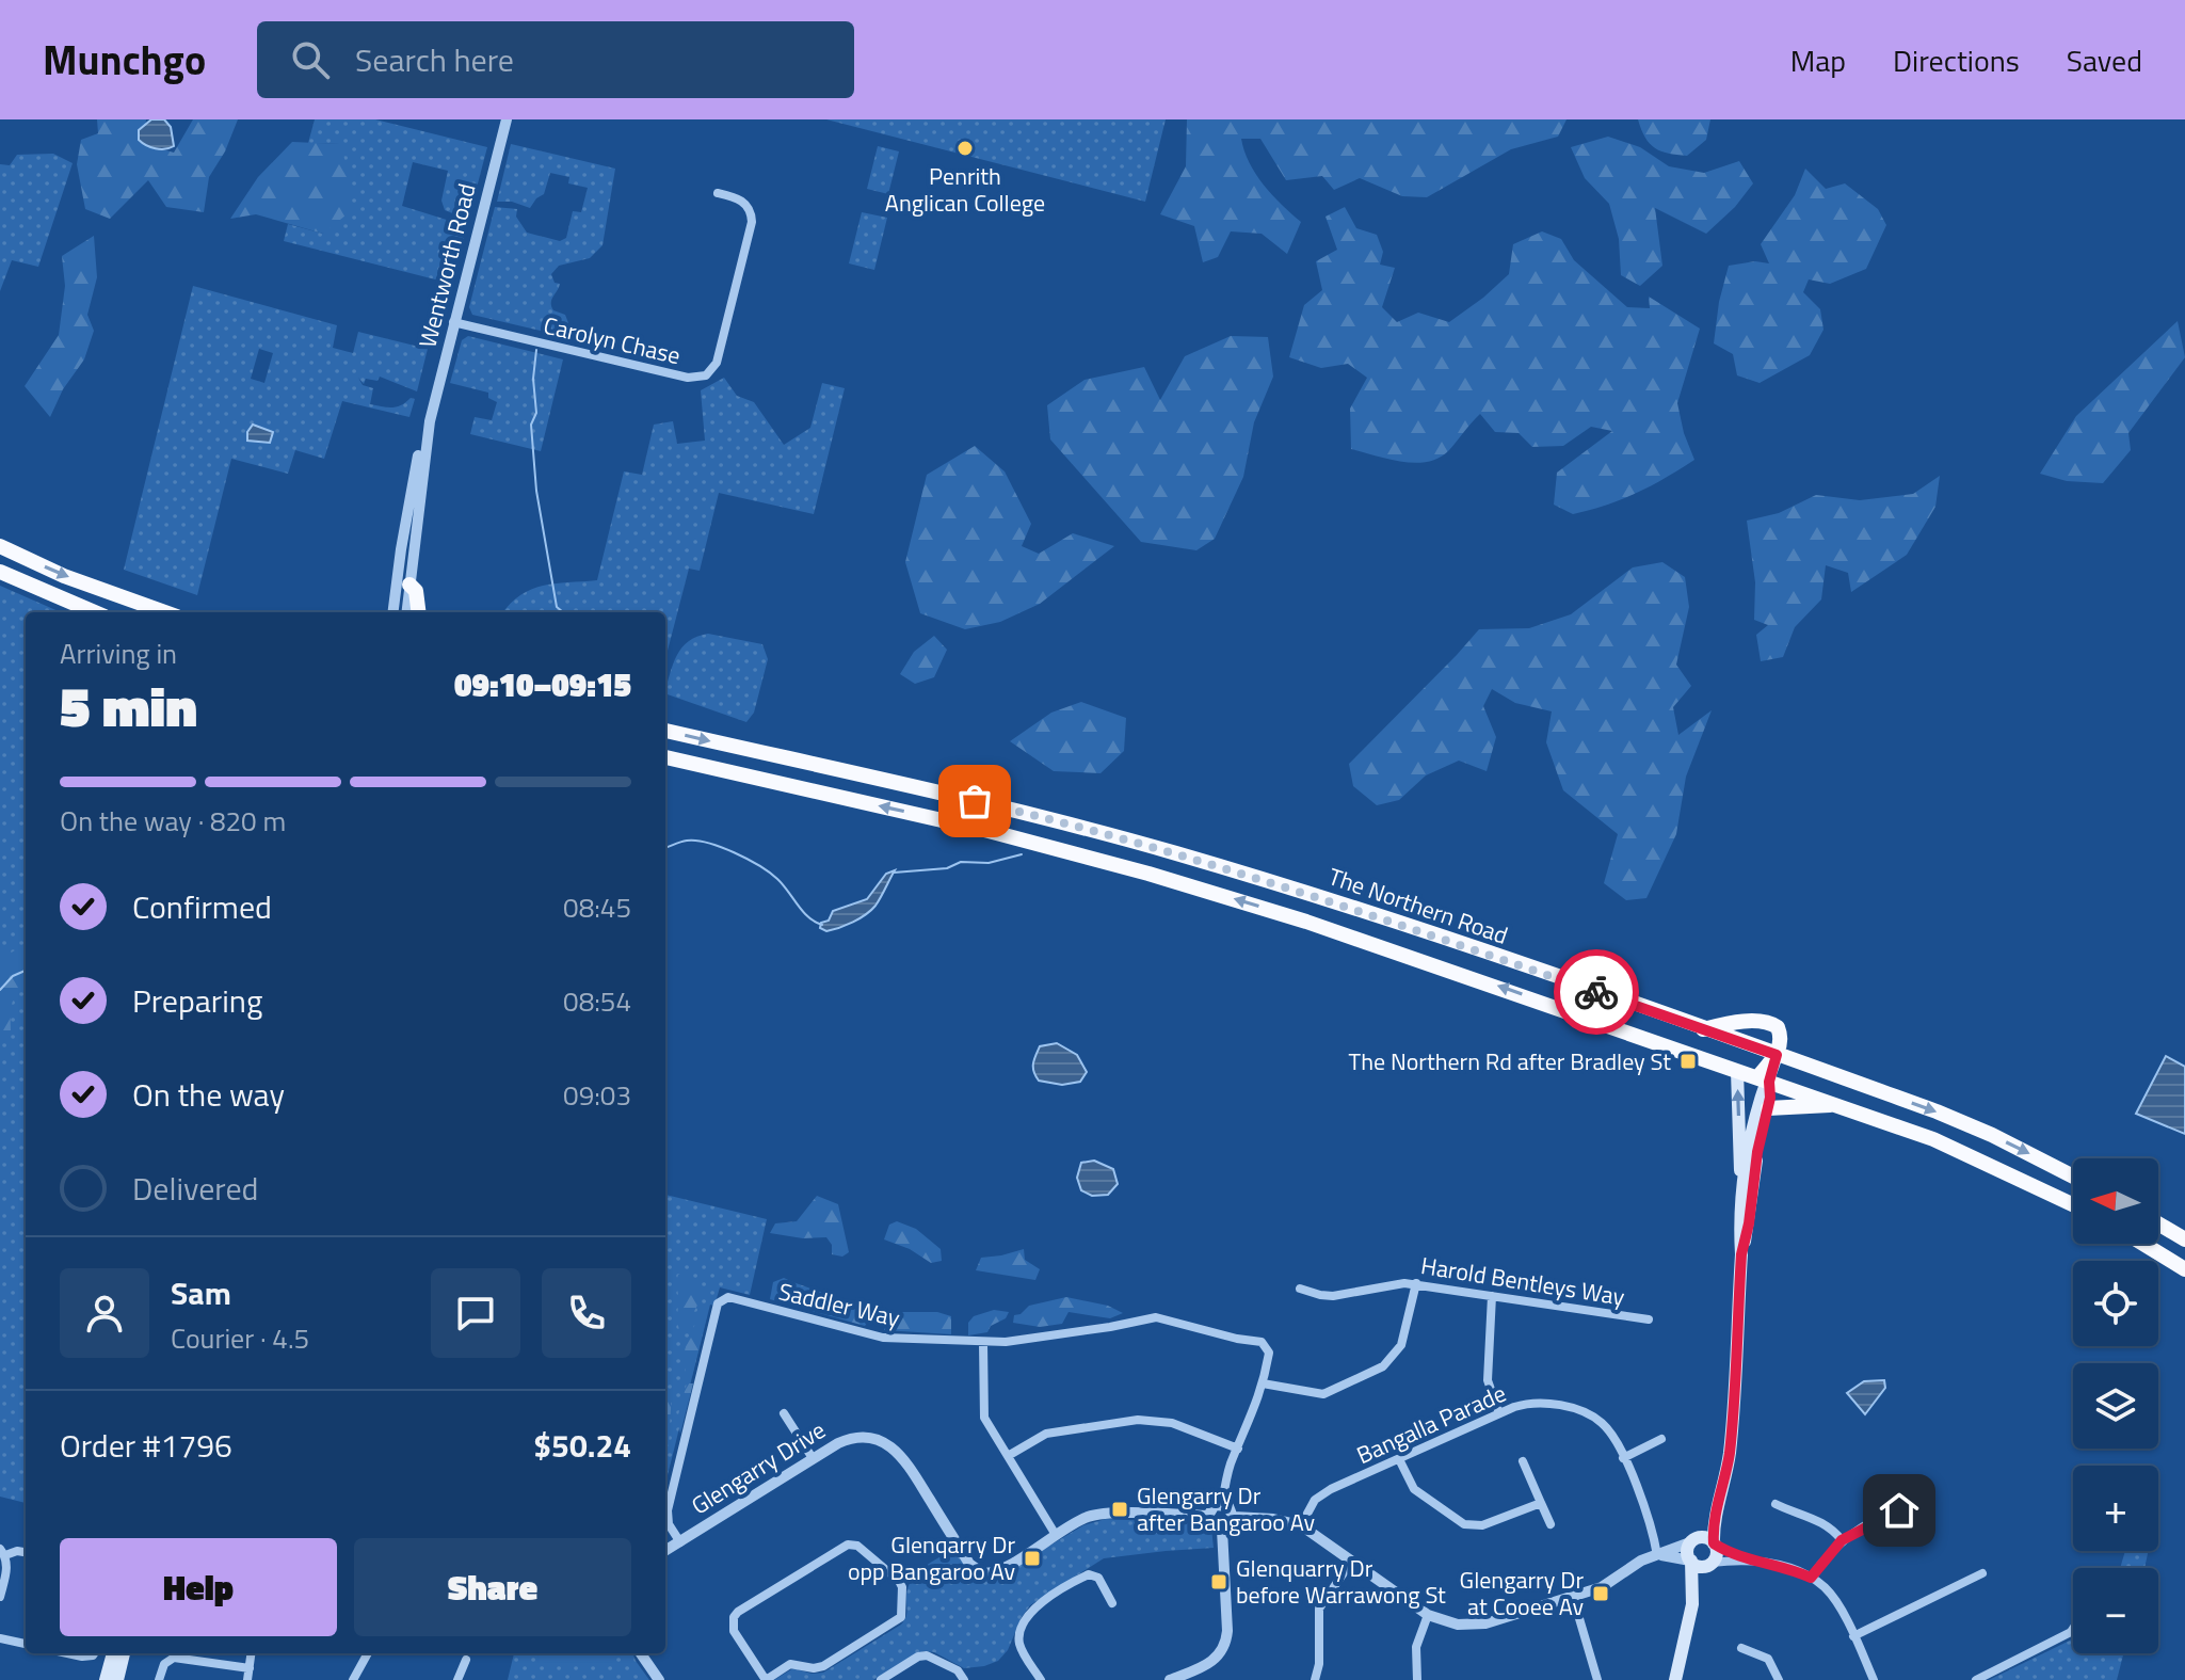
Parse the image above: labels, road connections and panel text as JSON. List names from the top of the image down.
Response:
{
  "streets": {
    "highway": ["The Northern Road"],
    "street": [
      "Wentworth Road",
      "Carolyn Chase",
      "Harold Bentleys Way",
      "Saddler Way",
      "Bangalla Parade",
      "Glengarry Drive"
    ]
  },
  "crossings": [
    ["Wentworth Road", "Carolyn Chase"],
    ["Saddler Way", "Glengarry Drive"]
  ],
  "places": {
    "other": ["Penrith Anglican College"],
    "transit": [
      "The Northern Rd after Bradley St",
      "Glengarry Dr after Bangaroo Av",
      "Glenqarry Dr opp Bangaroo Av",
      "Glenquarry Dr before Warrawong St",
      "Glengarry Dr at Cooee Av"
    ]
  },
  "north": "left",
  "page": {
    "header": "Munchgo",
    "search": "Search here",
    "nav": ["Map", "Directions", "Saved"],
    "heading": ["5 min", "Arriving in", "09:10–09:15"],
    "panel": [
      "Sam",
      "Courier · 4.5",
      "Order #1796",
      "$50.24"
    ],
    "bar": "On the way · 820 m",
    "list": [
      ["Confirmed", "08:45"],
      ["Preparing", "08:54"],
      ["On the way", "09:03"],
      "Delivered"
    ],
    "map_buttons": ["+", "−"],
    "buttons": ["Help", "Share"]
  }
}
